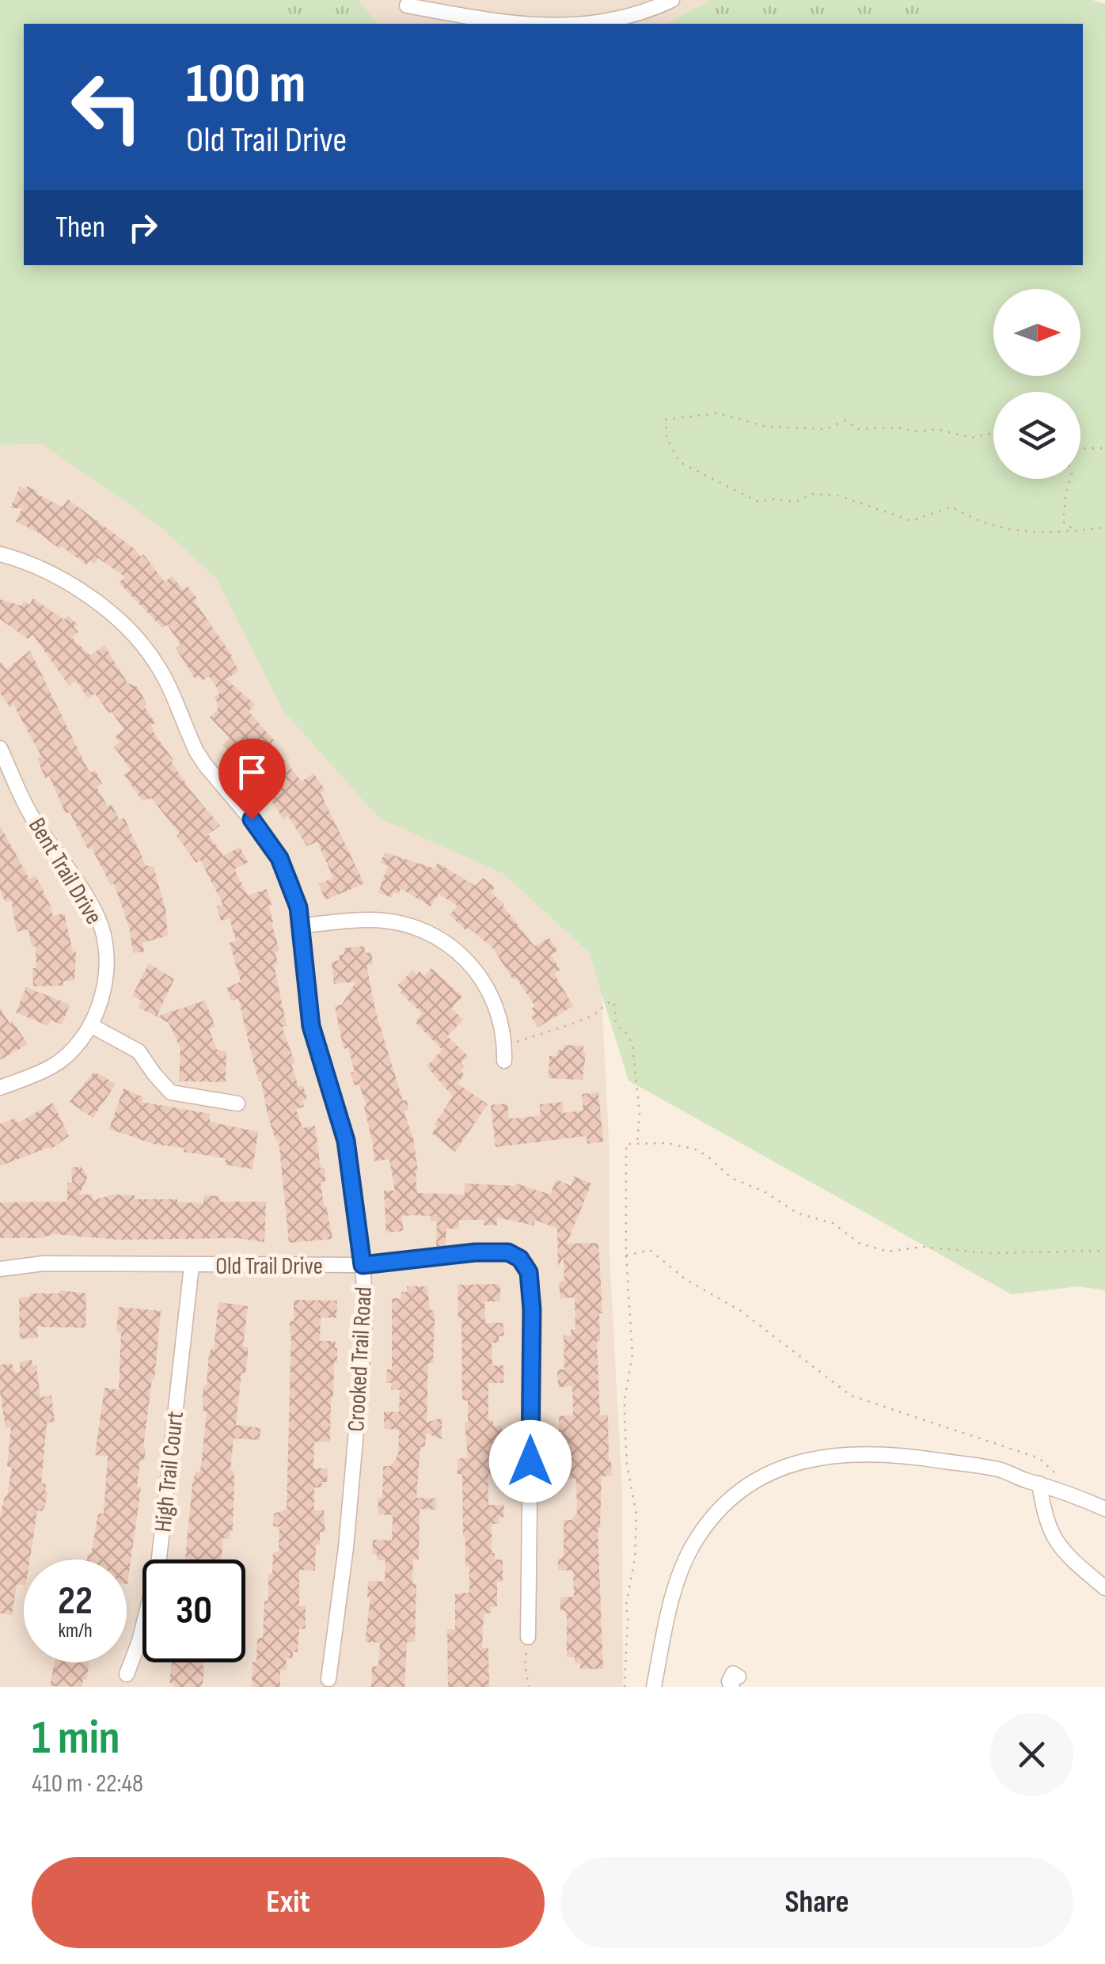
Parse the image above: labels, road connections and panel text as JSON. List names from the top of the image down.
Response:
{
  "streets": {
    "street": [
      "Bent Trail Drive",
      "Old Trail Drive",
      "Crooked Trail Road",
      "High Trail Court"
    ]
  },
  "crossings": [
    ["Old Trail Drive", "Crooked Trail Road"],
    ["Old Trail Drive", "High Trail Court"]
  ],
  "north": "right",
  "page": {
    "turn": ["100 m", "Old Trail Drive"],
    "then": "Then",
    "speed": "22 km/h",
    "limit": "30",
    "heading": ["1 min", "410 m · 22:48"],
    "buttons": ["Exit", "Share"]
  }
}
